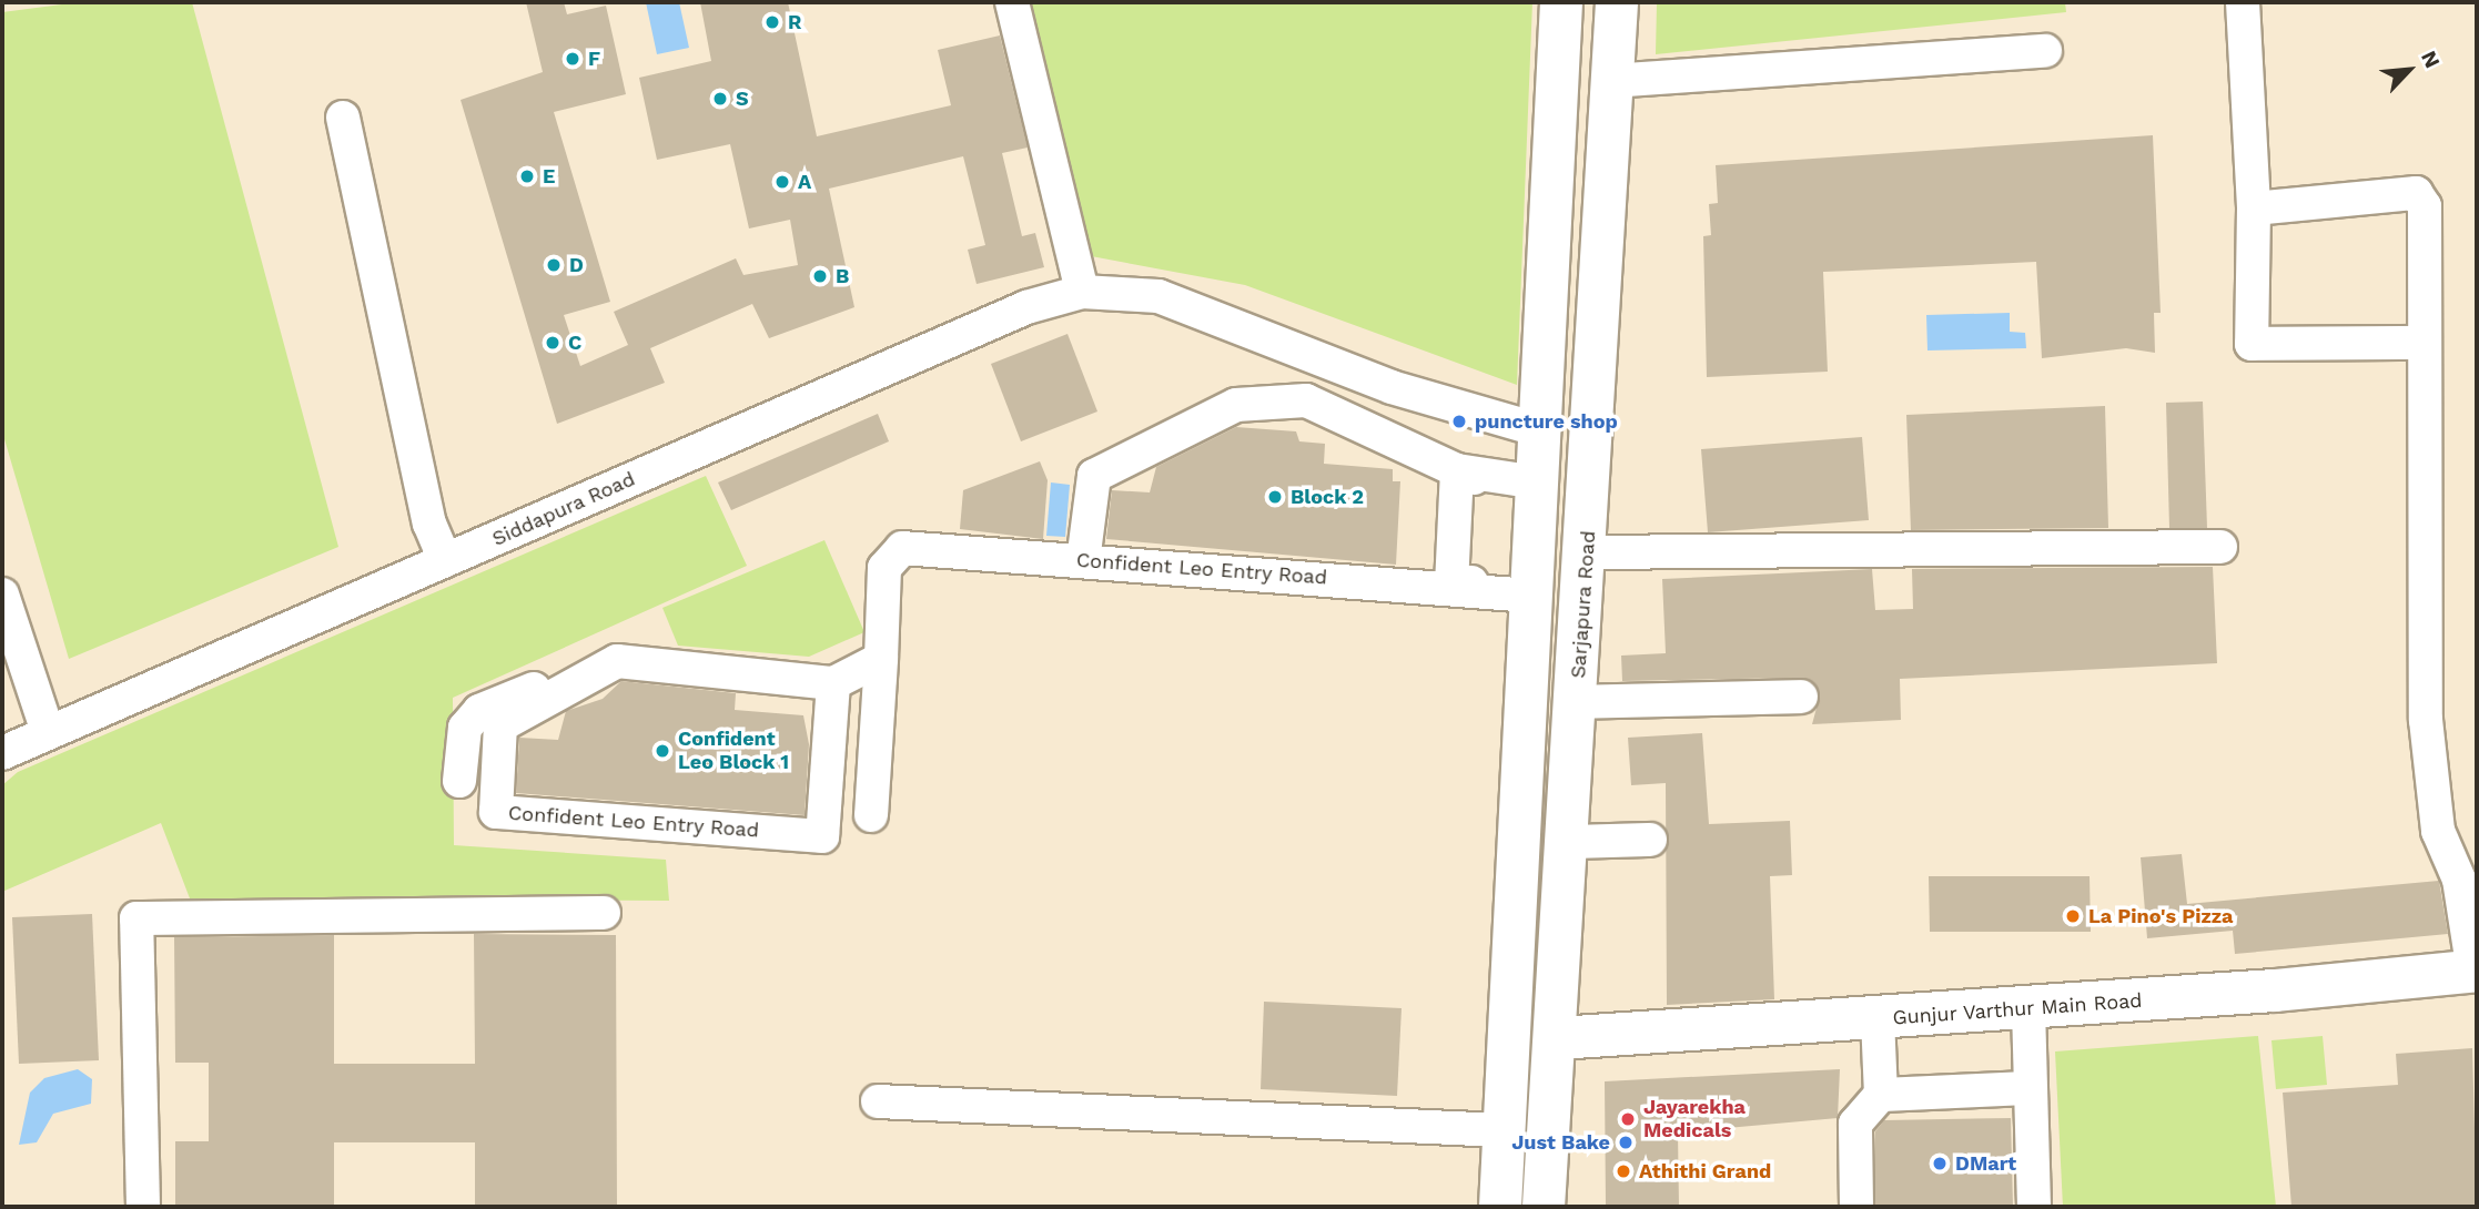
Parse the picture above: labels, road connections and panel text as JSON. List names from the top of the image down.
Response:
{
  "streets": {
    "main road": ["Sarjapura Road", "Gunjur Varthur Main Road"],
    "street": ["Siddapura Road", "Confident Leo Entry Road"]
  },
  "crossings": [
    ["Sarjapura Road", "Gunjur Varthur Main Road"]
  ],
  "places": [
    "R",
    "F",
    "S",
    "E",
    "A",
    "D",
    "B",
    "C",
    "puncture shop",
    "Block 2",
    "Confident Leo Block 1",
    "La Pino's Pizza",
    "Jayarekha Medicals",
    "Just Bake",
    "DMart",
    "Athithi Grand"
  ],
  "north": "top right"
}
